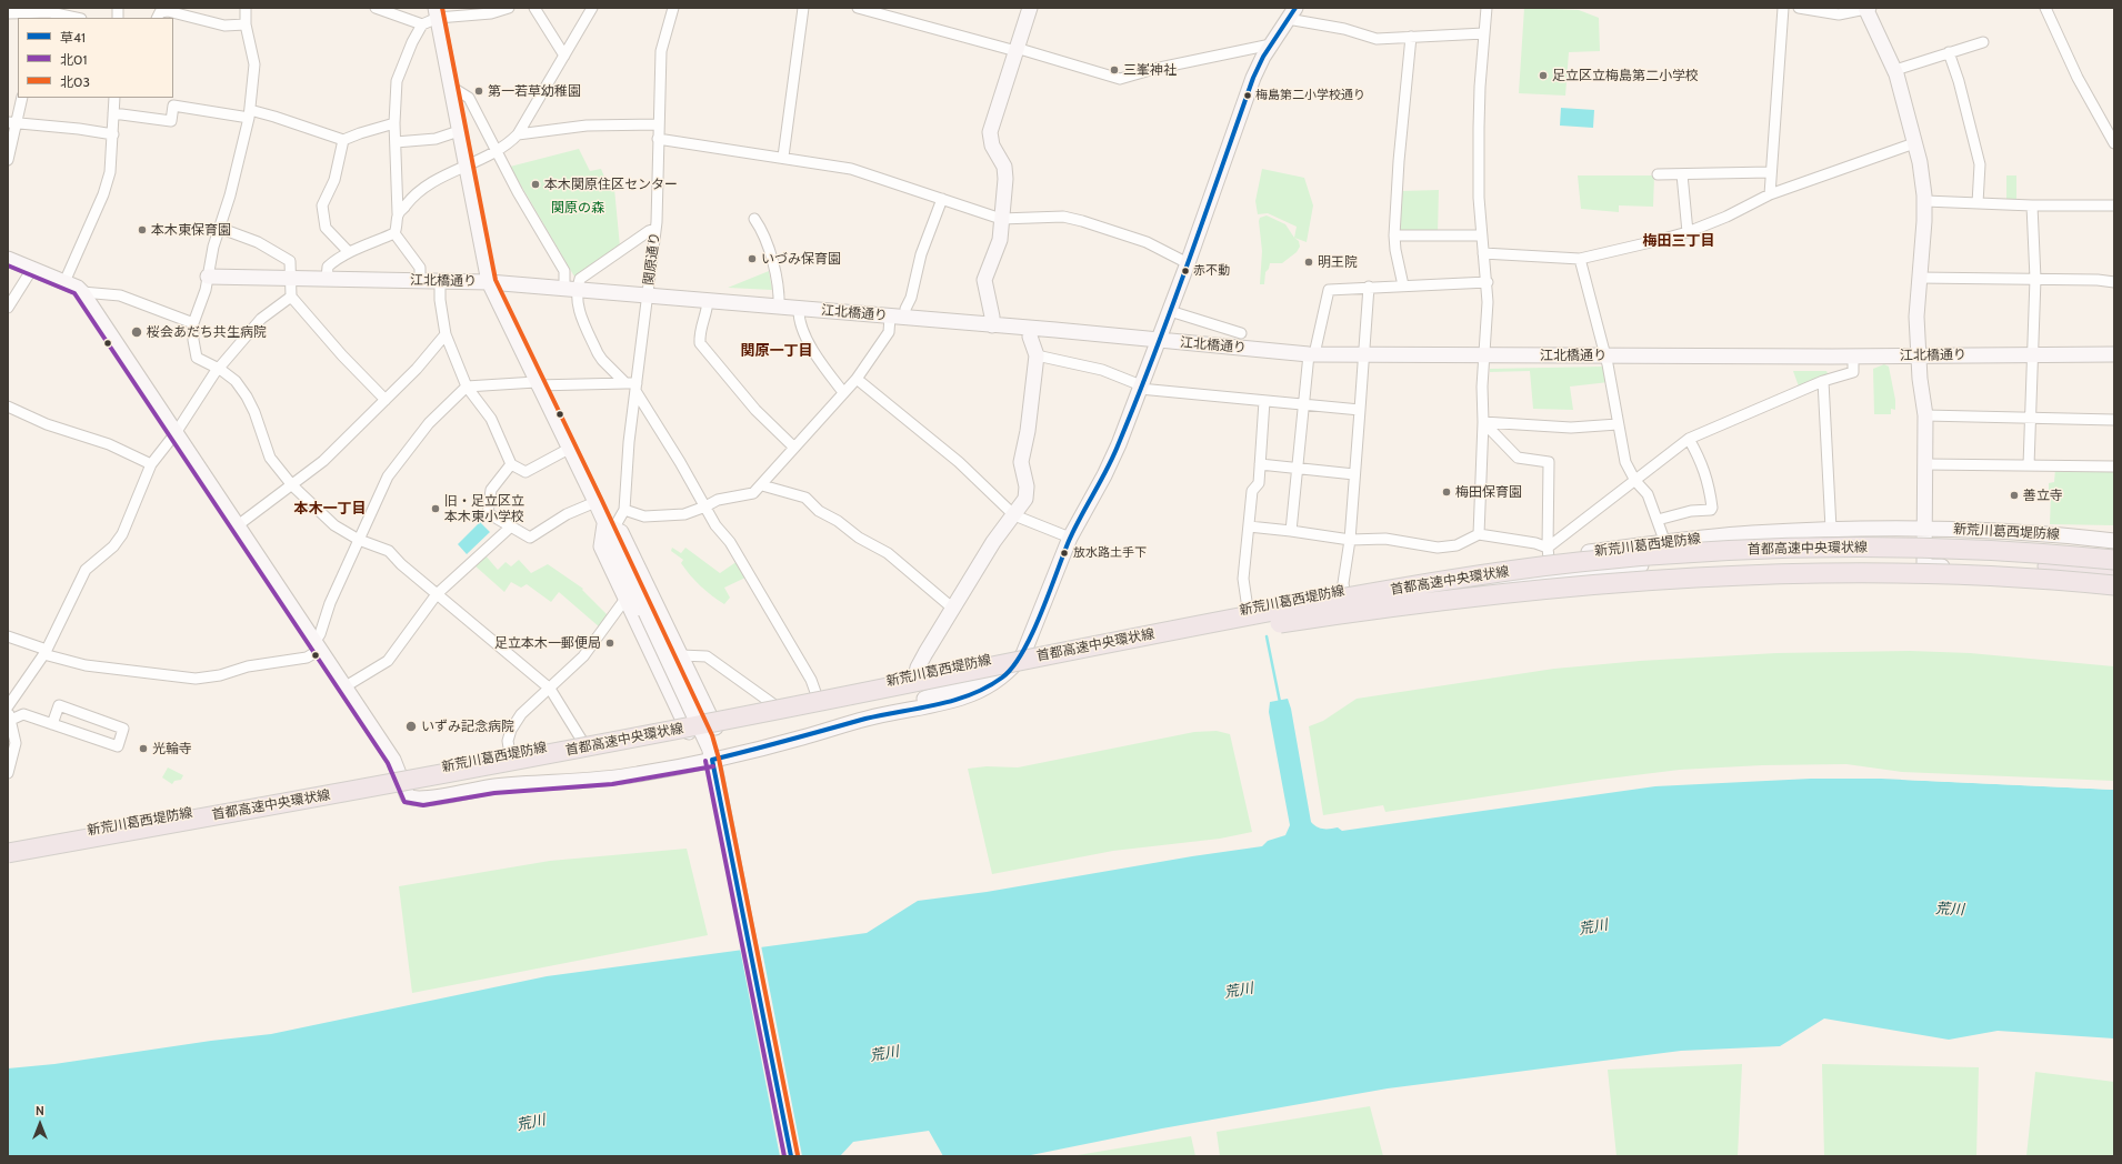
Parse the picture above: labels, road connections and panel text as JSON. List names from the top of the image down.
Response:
{
  "streets": {
    "highway": ["首都高速中央環状線"],
    "main road": ["江北橋通り", "新荒川葛西堤防線"],
    "street": ["関原通り"]
  },
  "crossings": [
    ["関原通り", "江北橋通り"],
    ["新荒川葛西堤防線", "首都高速中央環状線"]
  ],
  "districts": ["梅田三丁目", "関原一丁目", "本木一丁目"],
  "water": ["荒川"],
  "parks": ["関原の森"],
  "places": [
    "三峯神社",
    "足立区立梅島第二小学校",
    "第一若草幼稚園",
    "梅島第二小学校通り",
    "本木関原住区センター",
    "本木東保育園",
    "いづみ保育園",
    "明王院",
    "赤不動",
    "桜会あだち共生病院",
    "梅田保育園",
    "善立寺",
    "旧・足立区立 本木東小学校",
    "放水路土手下",
    "足立本木一郵便局",
    "いずみ記念病院",
    "光輪寺"
  ],
  "lines": ["transit line 草41", "transit line 北03", "transit line 北01"],
  "legend": ["草41", "北01", "北03"],
  "north": "top"
}
